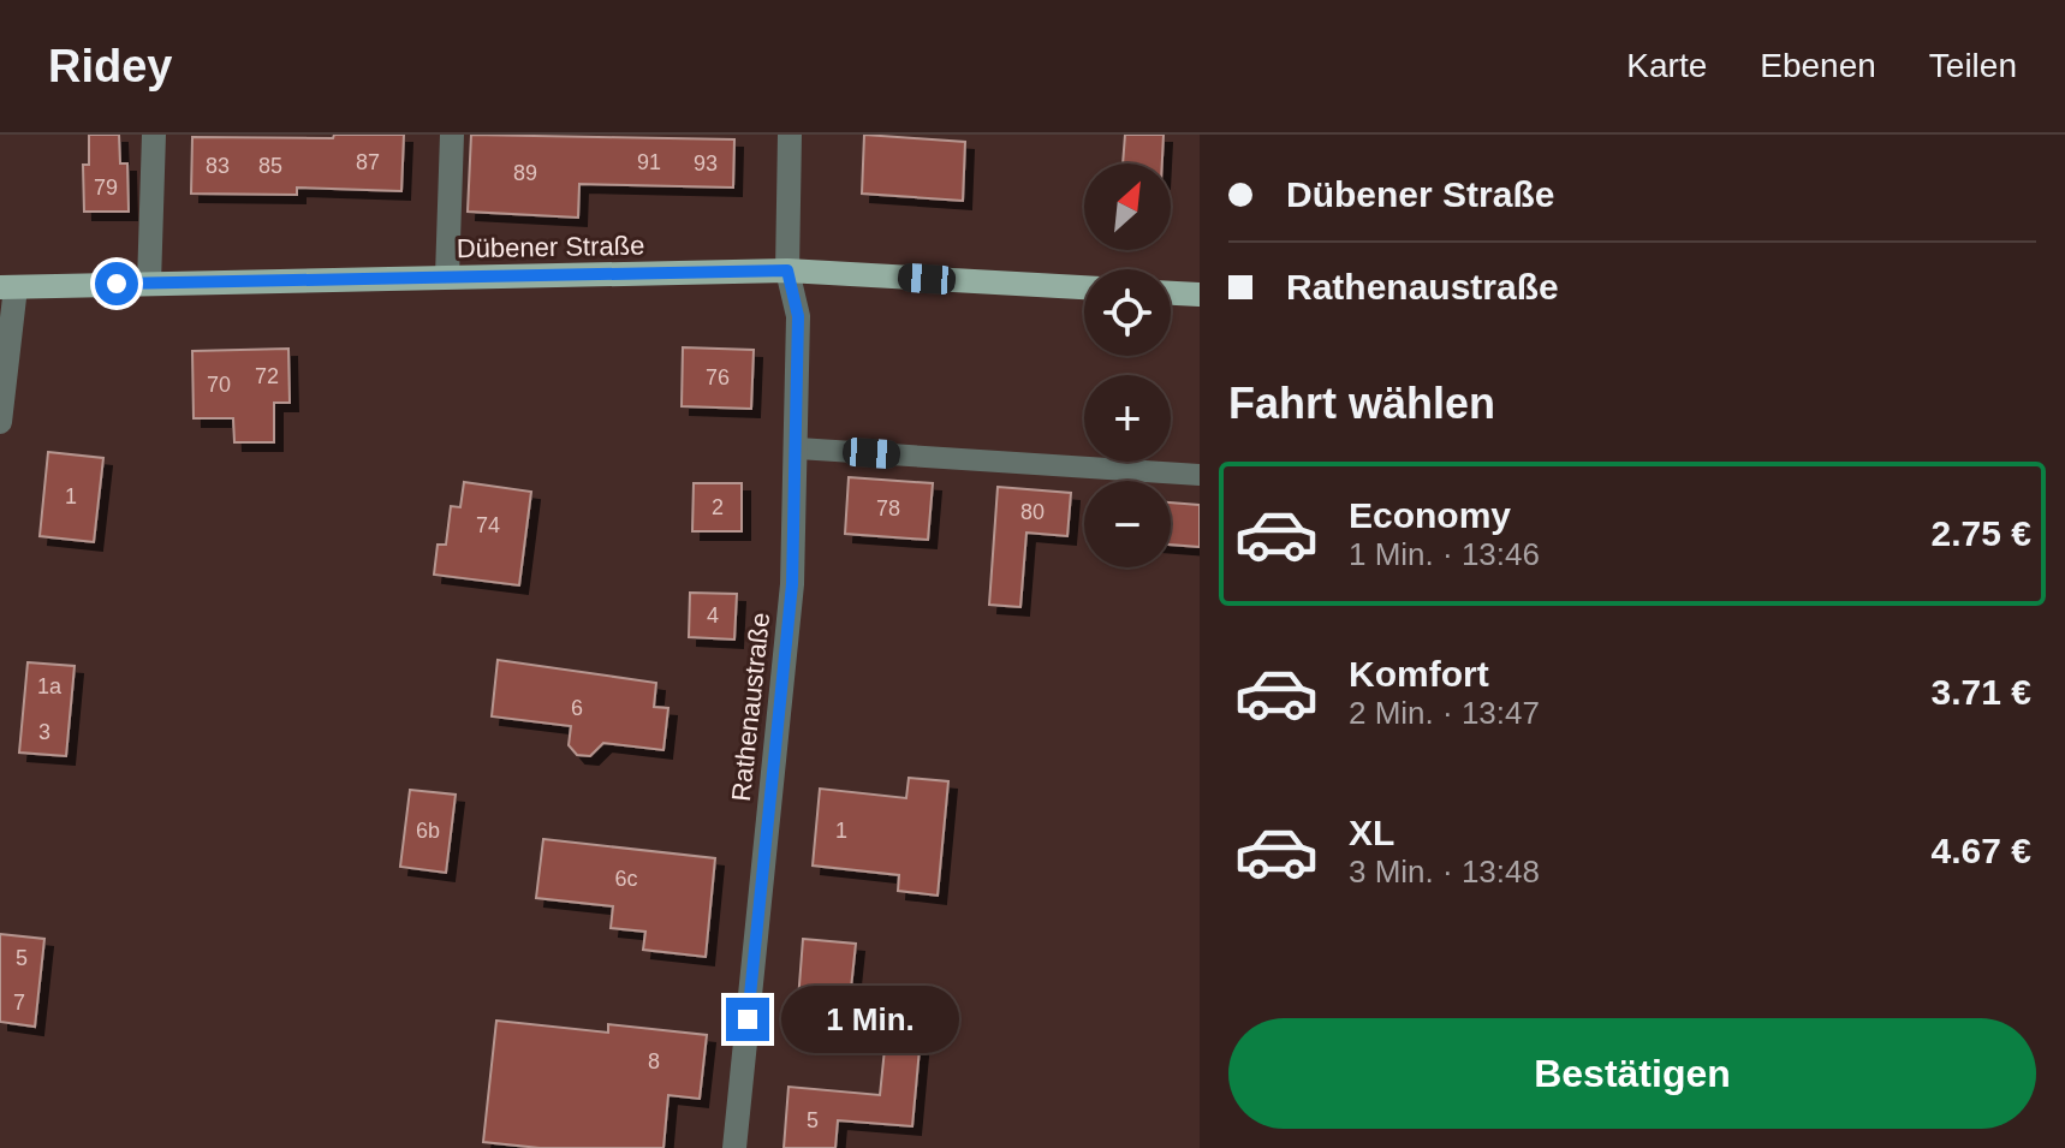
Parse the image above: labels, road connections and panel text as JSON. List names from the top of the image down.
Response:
{
  "streets": {
    "main road": ["Dübener Straße"],
    "street": ["Rathenaustraße"]
  },
  "crossings": [
    ["Dübener Straße", "Rathenaustraße"]
  ],
  "house_numbers": [
    "87",
    "91",
    "93",
    "83",
    "85",
    "89",
    "79",
    "72",
    "76",
    "70",
    "1",
    "2",
    "78",
    "80",
    "74",
    "4",
    "1a",
    "6",
    "3",
    "6b",
    "1",
    "6c",
    "5",
    "7",
    "8",
    "5"
  ],
  "north": "top right",
  "page": {
    "header": "Ridey",
    "nav": ["Karte", "Ebenen", "Teilen"],
    "banner": ["Dübener Straße", "Rathenaustraße"],
    "map_buttons": ["+", "−"],
    "heading": "Fahrt wählen",
    "list": [
      {
        "name": "Economy",
        "note": "1 Min. · 13:46",
        "value": "2.75 €"
      },
      {
        "name": "Komfort",
        "note": "2 Min. · 13:47",
        "value": "3.71 €"
      },
      {
        "name": "XL",
        "note": "3 Min. · 13:48",
        "value": "4.67 €"
      }
    ],
    "bubble": "1 Min.",
    "buttons": "Bestätigen"
  }
}
